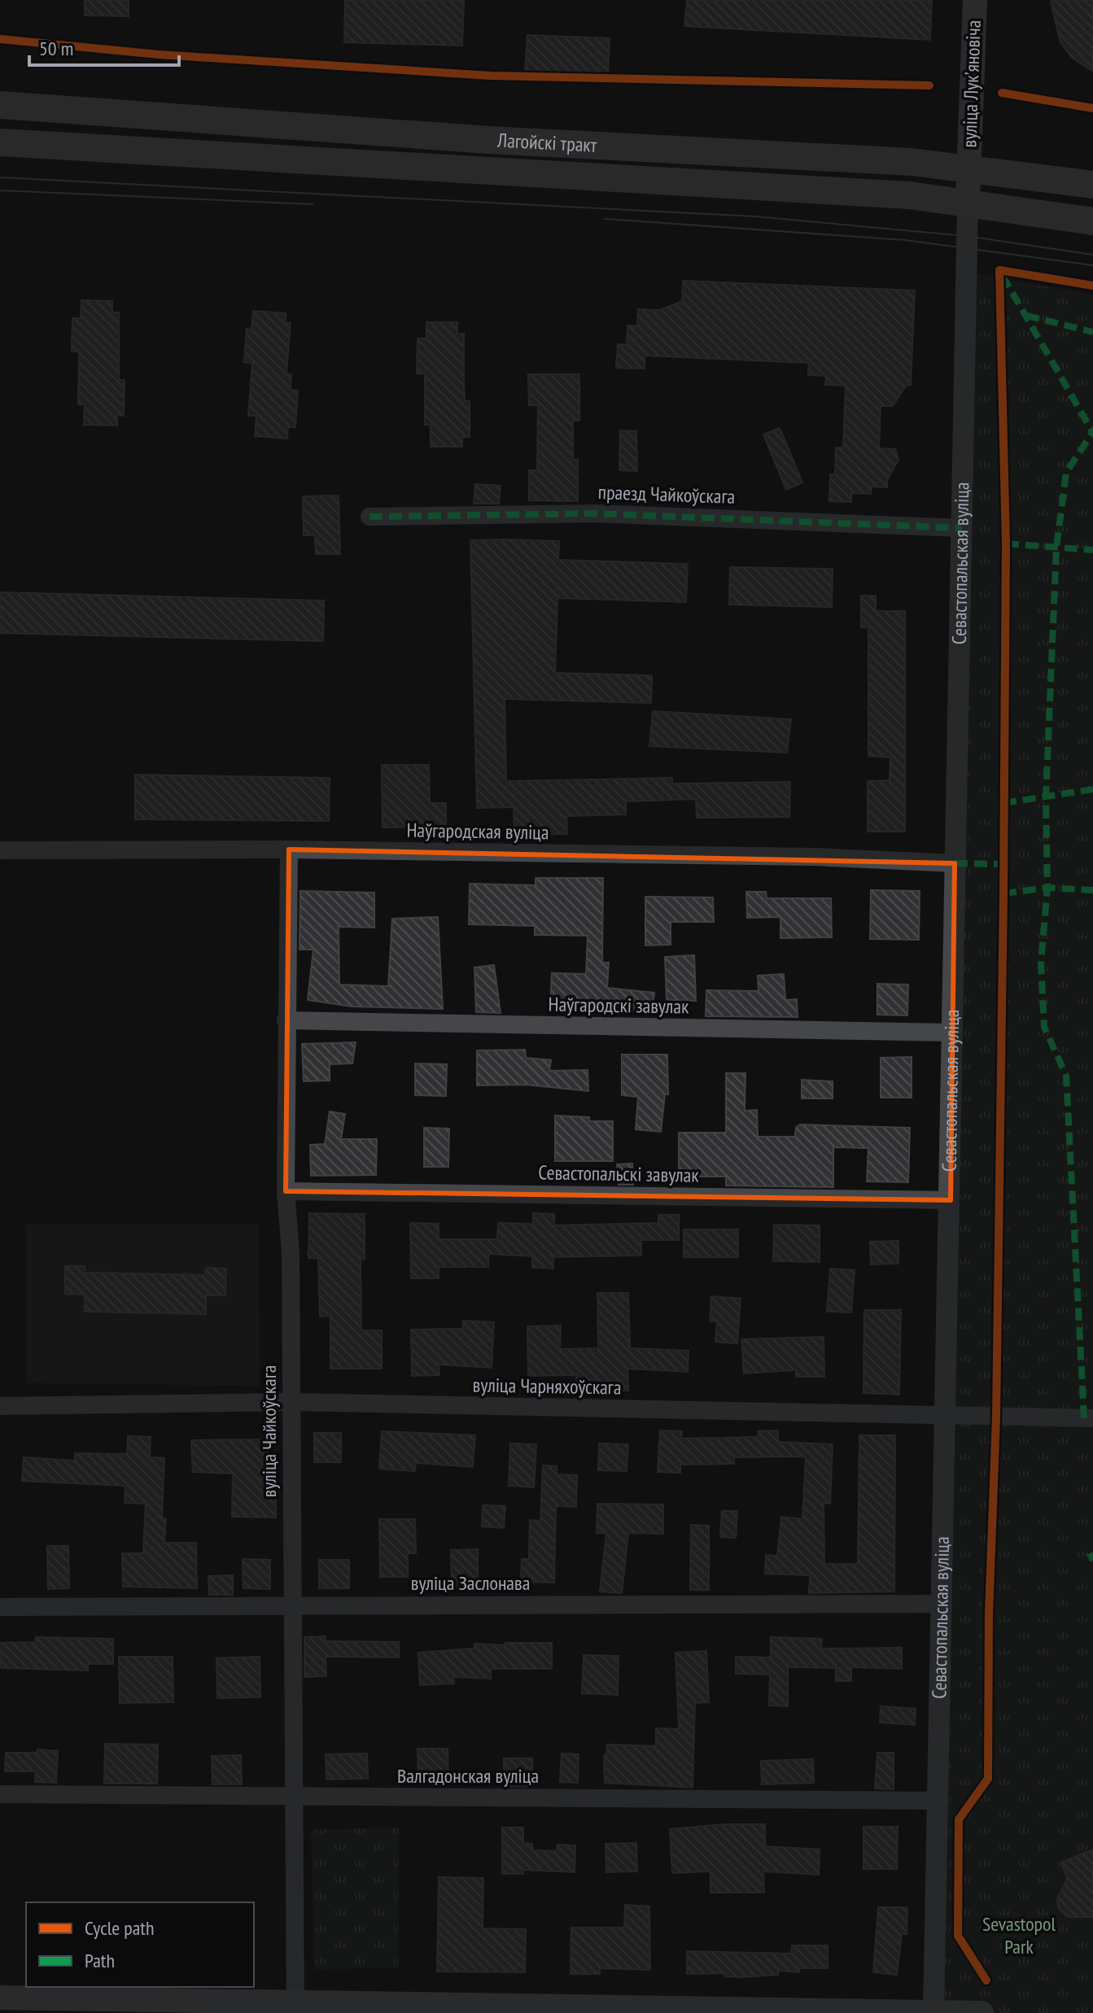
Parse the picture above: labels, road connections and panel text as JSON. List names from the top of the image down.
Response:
{
  "streets": {
    "main road": ["вуліца Лукʼяновіча", "Лагойскі тракт", "Севастопальская вуліца"],
    "street": [
      "праезд Чайкоўскага",
      "Наўгародская вуліца",
      "Наўгародскі завулак",
      "Севастопальскі завулак",
      "вуліца Чарняхоўскага",
      "вуліца Чайкоўскага",
      "вуліца Заслонава",
      "Валгадонская вуліца"
    ]
  },
  "crossings": [
    ["вуліца Лукʼяновіча", "Лагойскі тракт"],
    ["вуліца Лукʼяновіча", "Севастопальская вуліца"],
    ["Лагойскі тракт", "Севастопальская вуліца"],
    ["праезд Чайкоўскага", "Севастопальская вуліца"],
    ["Севастопальская вуліца", "Наўгародская вуліца"],
    ["Севастопальская вуліца", "Наўгародскі завулак"],
    ["Севастопальская вуліца", "Севастопальскі завулак"],
    ["Севастопальская вуліца", "вуліца Чарняхоўскага"],
    ["Севастопальская вуліца", "вуліца Заслонава"],
    ["Севастопальская вуліца", "Валгадонская вуліца"],
    ["Наўгародская вуліца", "вуліца Чайкоўскага"],
    ["Наўгародскі завулак", "вуліца Чайкоўскага"],
    ["Севастопальскі завулак", "вуліца Чайкоўскага"],
    ["вуліца Чарняхоўскага", "вуліца Чайкоўскага"],
    ["вуліца Чайкоўскага", "вуліца Заслонава"],
    ["вуліца Чайкоўскага", "Валгадонская вуліца"]
  ],
  "parks": ["Sevastopol Park"],
  "legend": ["Cycle path", "Path"],
  "scale_bar": "50 m"
}
